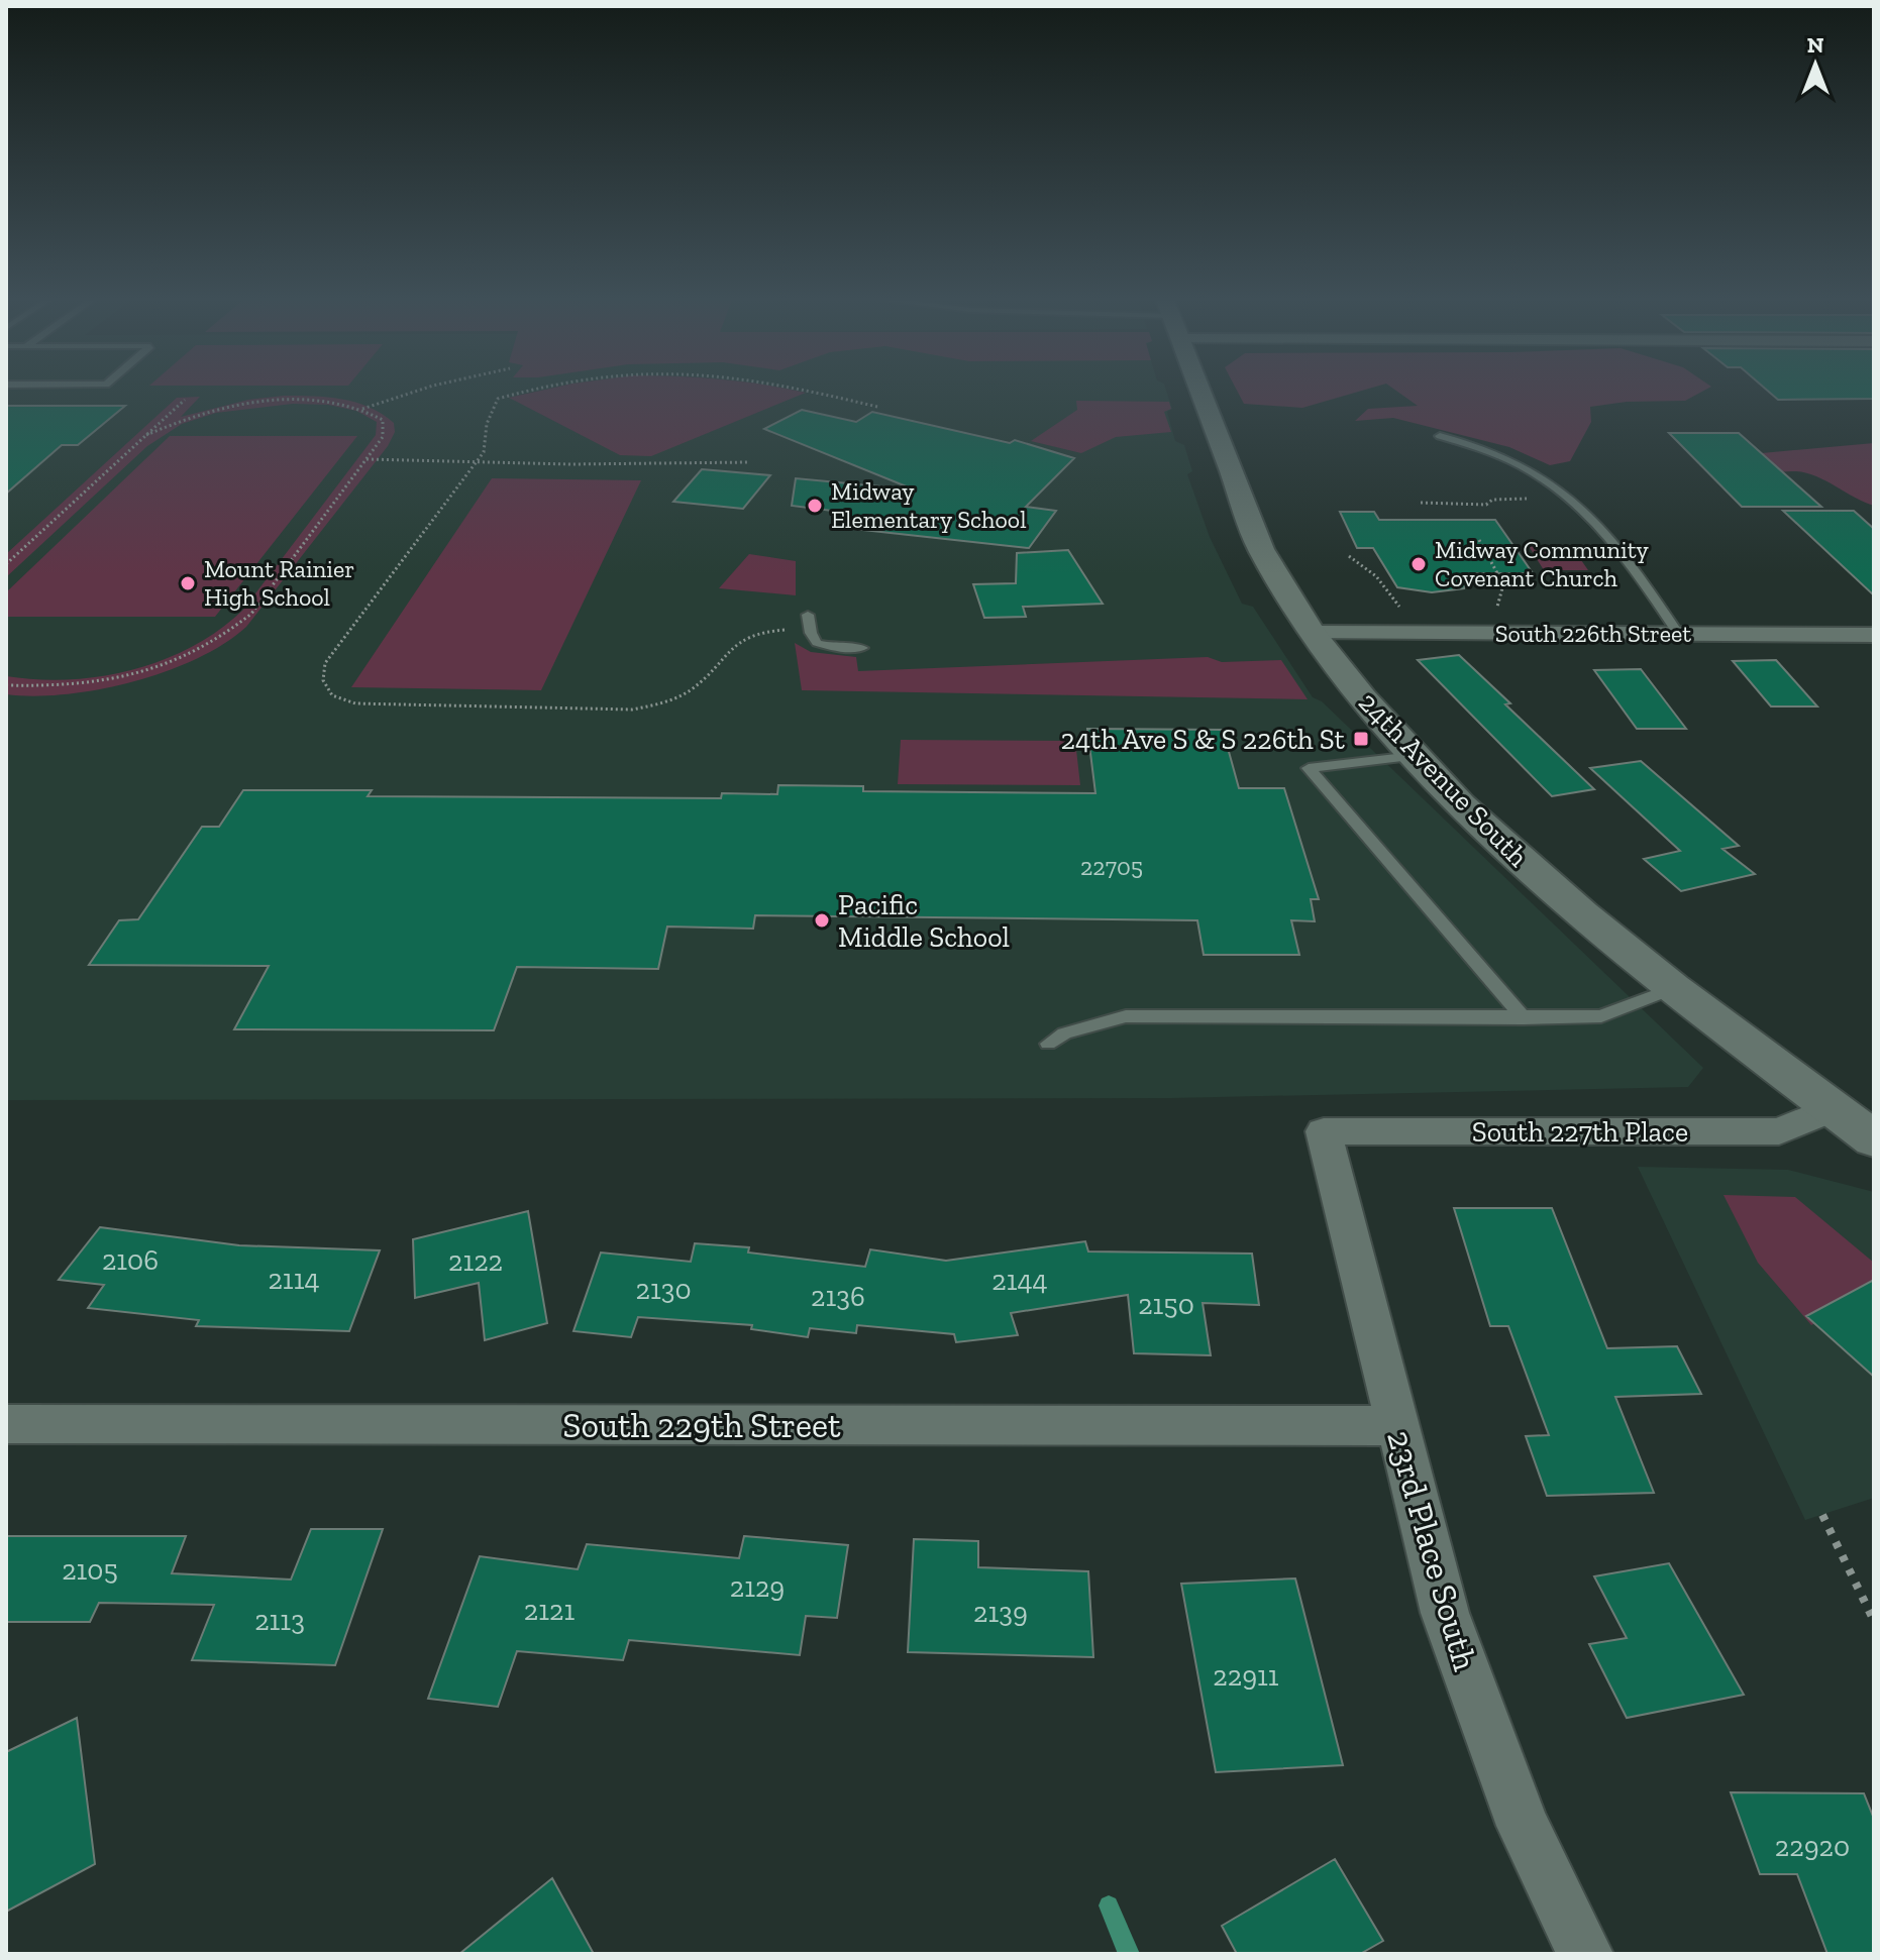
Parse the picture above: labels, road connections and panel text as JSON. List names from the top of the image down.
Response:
{
  "streets": {
    "street": [
      "South 226th Street",
      "24th Avenue South",
      "South 227th Place",
      "South 229th Street",
      "23rd Place South"
    ]
  },
  "crossings": [
    ["South 226th Street", "24th Avenue South"],
    ["24th Avenue South", "South 227th Place"],
    ["South 227th Place", "23rd Place South"],
    ["South 229th Street", "23rd Place South"]
  ],
  "places": {
    "other": [
      "Midway Elementary School",
      "Midway Community Covenant Church",
      "Mount Rainier High School",
      "Pacific Middle School"
    ],
    "transit": ["24th Ave S & S 226th St"]
  },
  "house_numbers": [
    "22705",
    "2106",
    "2122",
    "2114",
    "2144",
    "2130",
    "2136",
    "2150",
    "2105",
    "2129",
    "2121",
    "2139",
    "2113",
    "22911",
    "22920"
  ],
  "north": "top"
}
